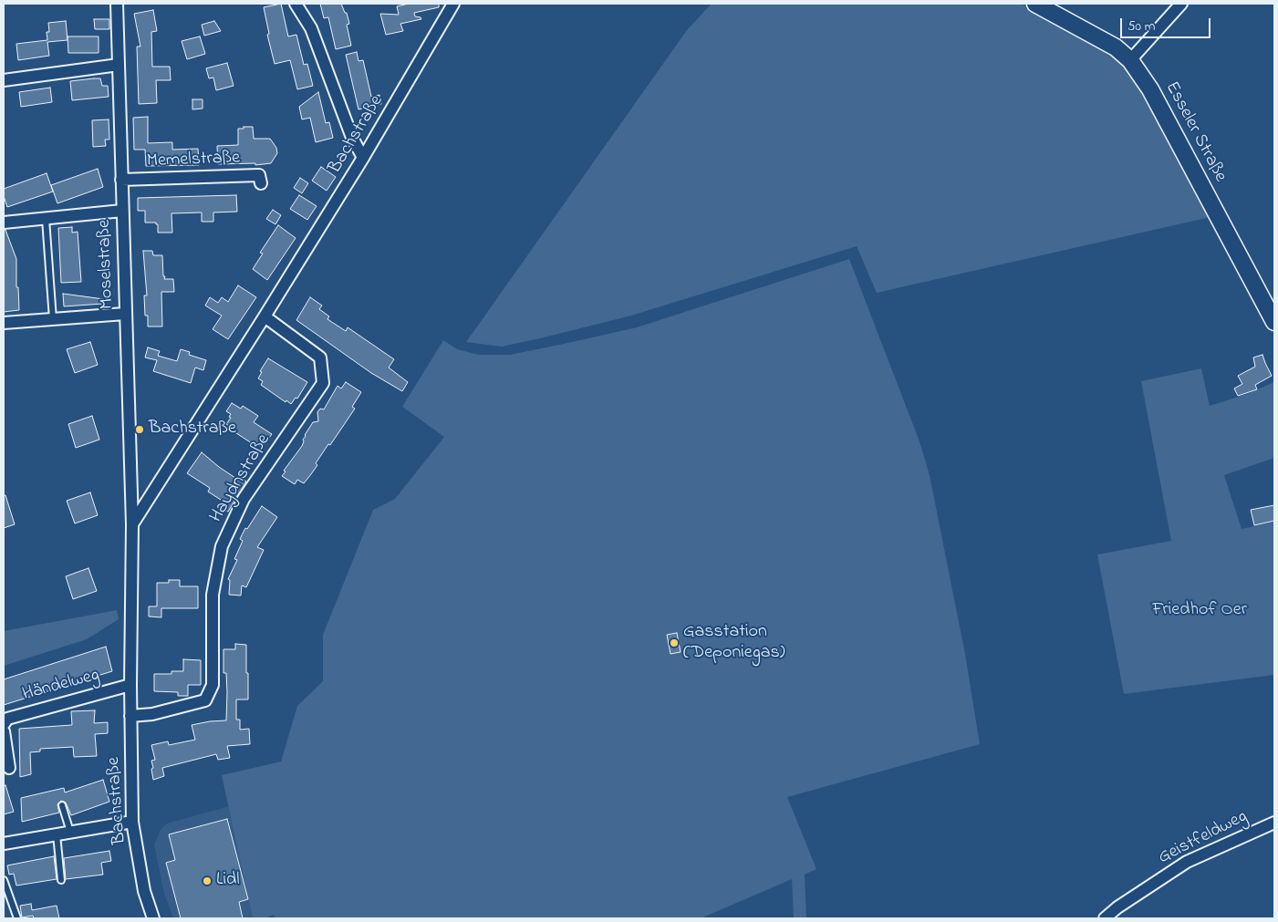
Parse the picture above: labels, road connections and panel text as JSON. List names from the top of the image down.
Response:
{
  "streets": {
    "main road": ["Esseler Straße"],
    "street": [
      "Bachstraße",
      "Memelstraße",
      "Moselstraße",
      "Haydnstraße",
      "Händelweg",
      "Geistfeldweg"
    ]
  },
  "crossings": [
    ["Bachstraße", "Moselstraße"],
    ["Bachstraße", "Haydnstraße"],
    ["Bachstraße", "Händelweg"],
    ["Memelstraße", "Moselstraße"]
  ],
  "parks": ["Friedhof Oer"],
  "places": ["Bachstraße", "Gasstation (Deponiegas)", "Lidl"],
  "scale_bar": "50 m"
}
